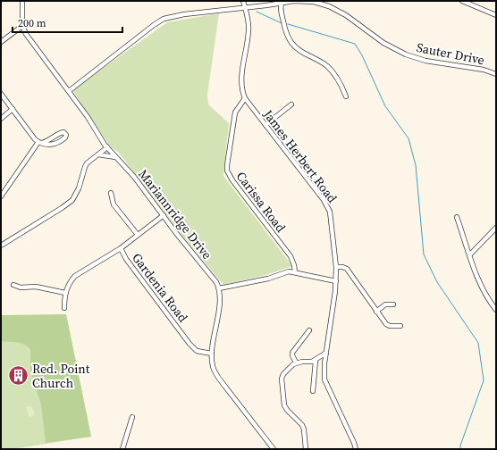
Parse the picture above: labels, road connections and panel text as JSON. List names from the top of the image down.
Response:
{
  "streets": {
    "street": [
      "Sauter Drive",
      "James Herbert Road",
      "Carissa Road",
      "Mariannridge Drive",
      "Gardenia Road"
    ]
  },
  "crossings": [
    ["Sauter Drive", "James Herbert Road"],
    ["Sauter Drive", "Mariannridge Drive"],
    ["James Herbert Road", "Carissa Road"],
    ["Mariannridge Drive", "Gardenia Road"]
  ],
  "places": {
    "building": ["Red. Point Church"]
  },
  "scale_bar": "200 m"
}
